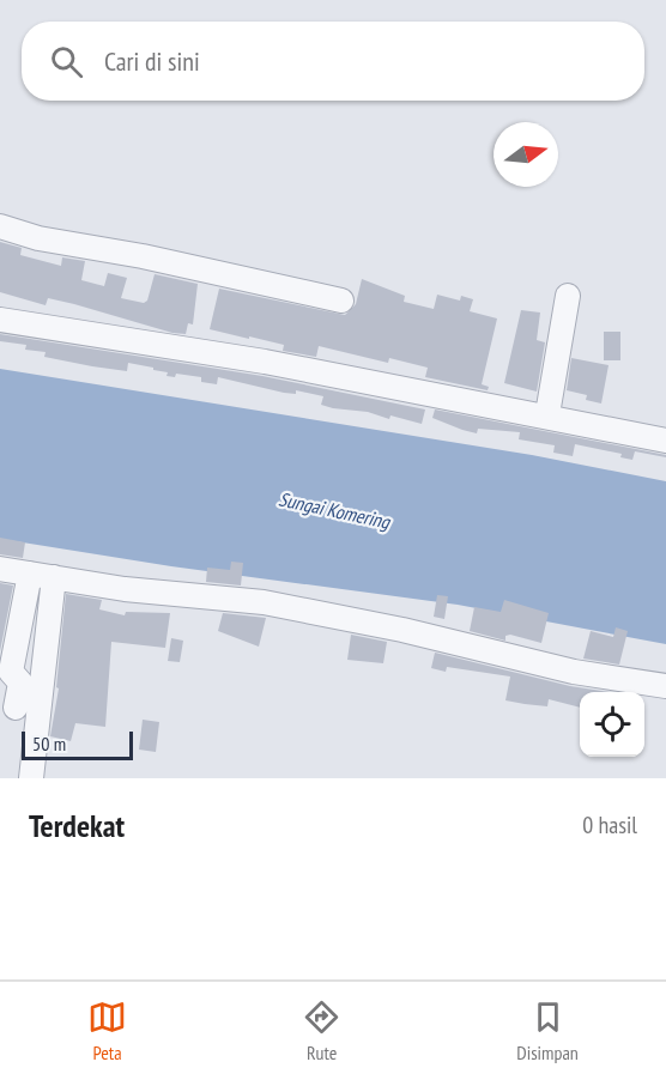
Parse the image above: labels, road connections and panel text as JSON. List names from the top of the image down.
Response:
{
  "water": ["Sungai Komering"],
  "scale_bar": "50 m",
  "north": "right",
  "page": {
    "search": "Cari di sini",
    "scale": "50 m",
    "heading": ["Terdekat", "0 hasil"],
    "nav": ["Peta", "Rute", "Disimpan"]
  }
}
